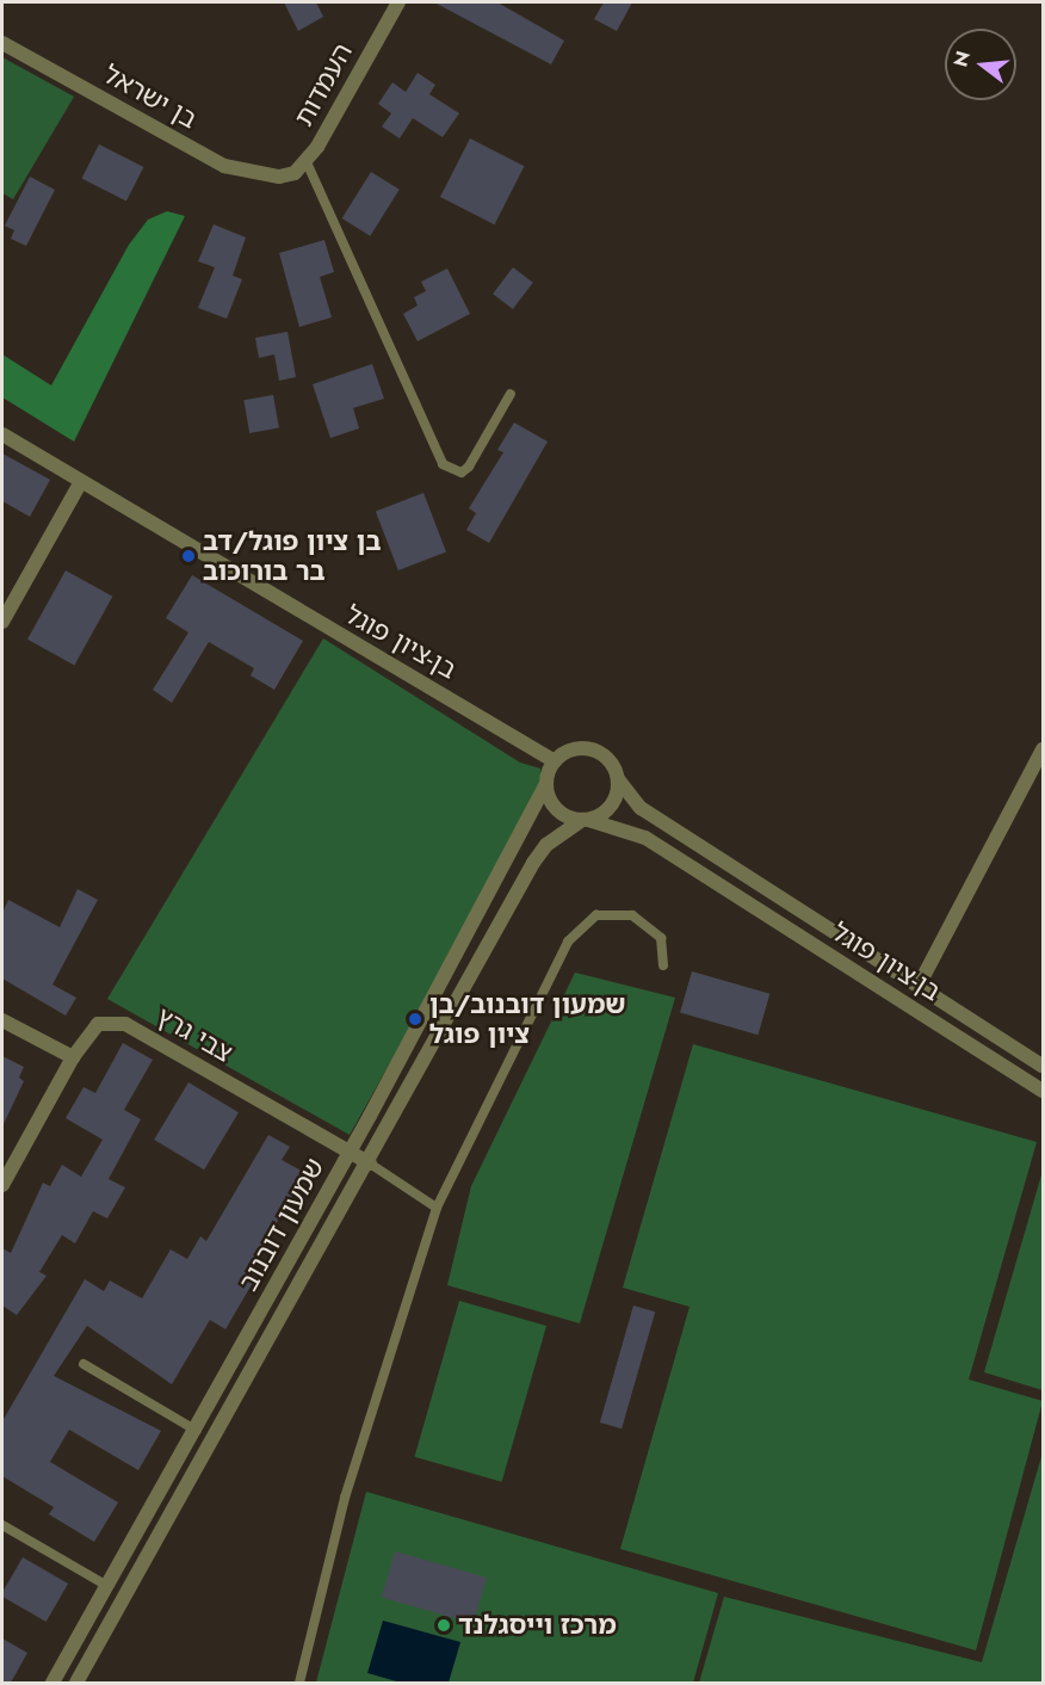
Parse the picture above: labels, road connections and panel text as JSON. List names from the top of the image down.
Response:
{
  "streets": {
    "street": [
      "העמדות",
      "בן ישראל",
      "בן-ציון פוגל",
      "צבי גרץ",
      "שמעון דובנוב"
    ]
  },
  "crossings": [
    ["העמדות", "בן ישראל"],
    ["בן-ציון פוגל", "שמעון דובנוב"],
    ["צבי גרץ", "שמעון דובנוב"]
  ],
  "places": ["בן ציון פוגל/דב בר בורוכוב", "שמעון דובנוב/בן ציון פוגל", "מרכז וייסגלנד"],
  "north": "left"
}
